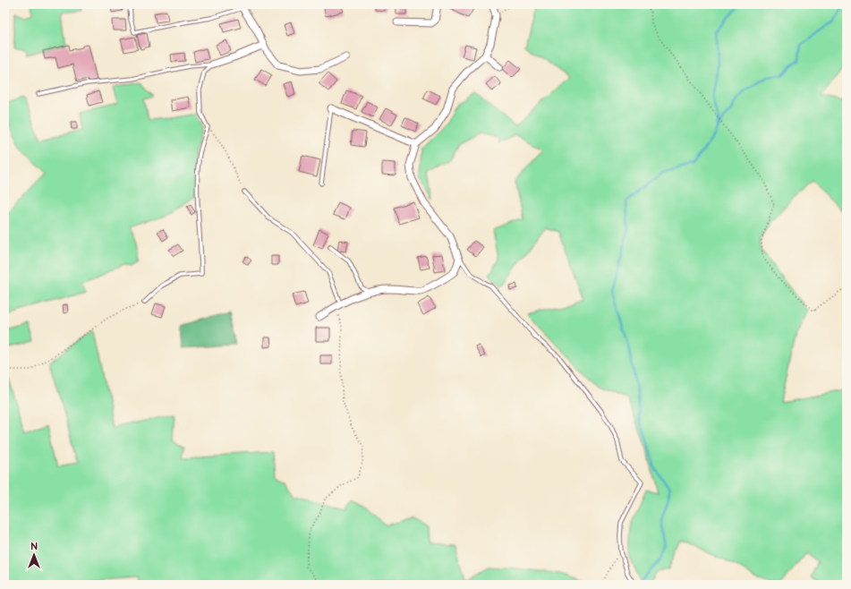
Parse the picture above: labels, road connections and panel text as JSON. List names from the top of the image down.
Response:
{
  "north": "top"
}
